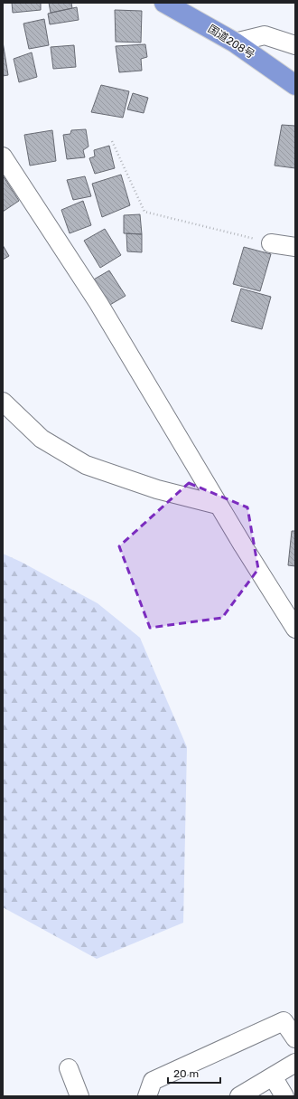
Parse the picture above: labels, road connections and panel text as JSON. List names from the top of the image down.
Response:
{
  "streets": {
    "highway": ["国道208号"]
  },
  "scale_bar": "20 m"
}
